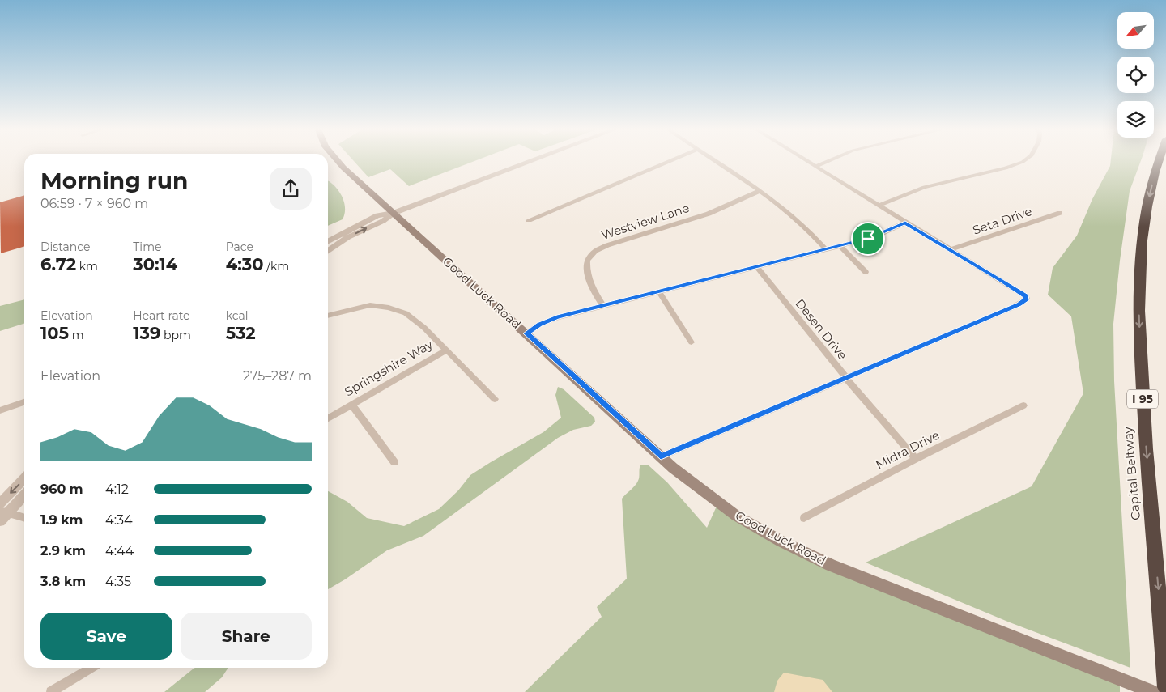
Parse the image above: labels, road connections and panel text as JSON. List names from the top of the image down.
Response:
{
  "streets": {
    "highway": ["I 95", "Capital Beltway"],
    "main road": ["Good Luck Road"],
    "street": [
      "Seta Drive",
      "Westview Lane",
      "Desen Drive",
      "Springshire Way",
      "Midra Drive"
    ]
  },
  "crossings": [
    ["Desen Drive", "Midra Drive"]
  ],
  "one_way": ["Capital Beltway"],
  "north": "bottom left",
  "page": {
    "heading": ["Morning run", "06:59 · 7 × 960 m"],
    "stats": [
      ["Distance", "6.72 km"],
      ["Time", "30:14"],
      ["Pace", "4:30 /km"],
      ["Elevation", "105 m"],
      ["Heart rate", "139 bpm"],
      ["kcal", "532"]
    ],
    "chart": ["Elevation", "275–287 m"],
    "list": [
      {
        "name": "960 m",
        "note": "4:12"
      },
      {
        "name": "1.9 km",
        "note": "4:34"
      },
      {
        "name": "2.9 km",
        "note": "4:44"
      },
      {
        "name": "3.8 km",
        "note": "4:35"
      }
    ],
    "buttons": ["Save", "Share"]
  }
}
